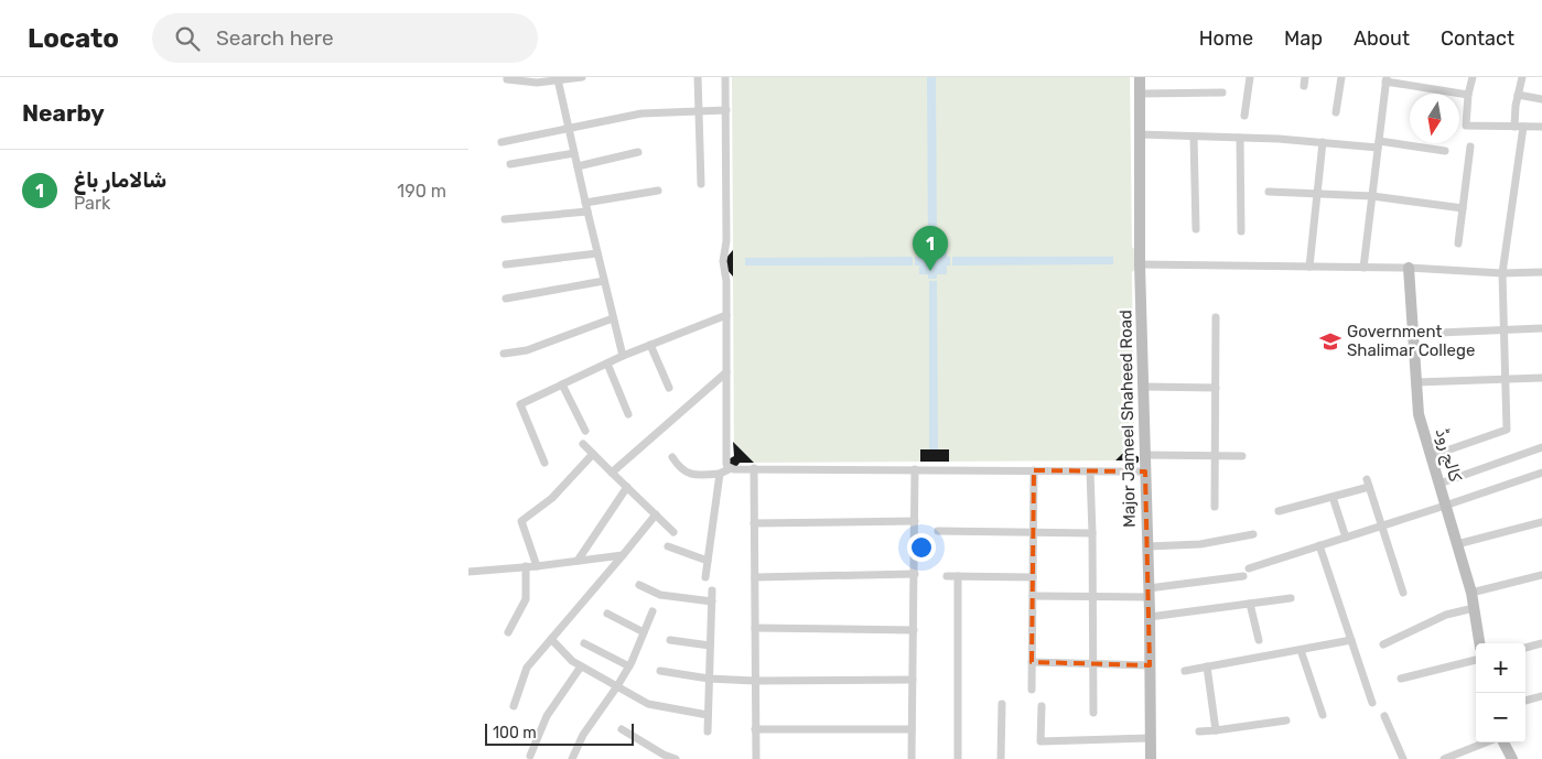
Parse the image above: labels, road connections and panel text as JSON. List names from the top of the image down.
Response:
{
  "streets": {
    "street": ["Major Jameel Shaheed Road", "کالج روڈ"]
  },
  "places": {
    "school or university": ["Government Shalimar College"]
  },
  "scale_bar": "100 m",
  "north": "bottom",
  "page": {
    "header": "Locato",
    "search": "Search here",
    "nav": [
      "Home",
      "Map",
      "About",
      "Contact"
    ],
    "heading": "Nearby",
    "list": [
      {
        "mark": "1",
        "name": "شالامار باغ",
        "note": "Park",
        "value": "190 m"
      }
    ],
    "pins": "1",
    "map_buttons": ["+", "−"],
    "scale": "100 m"
  }
}
